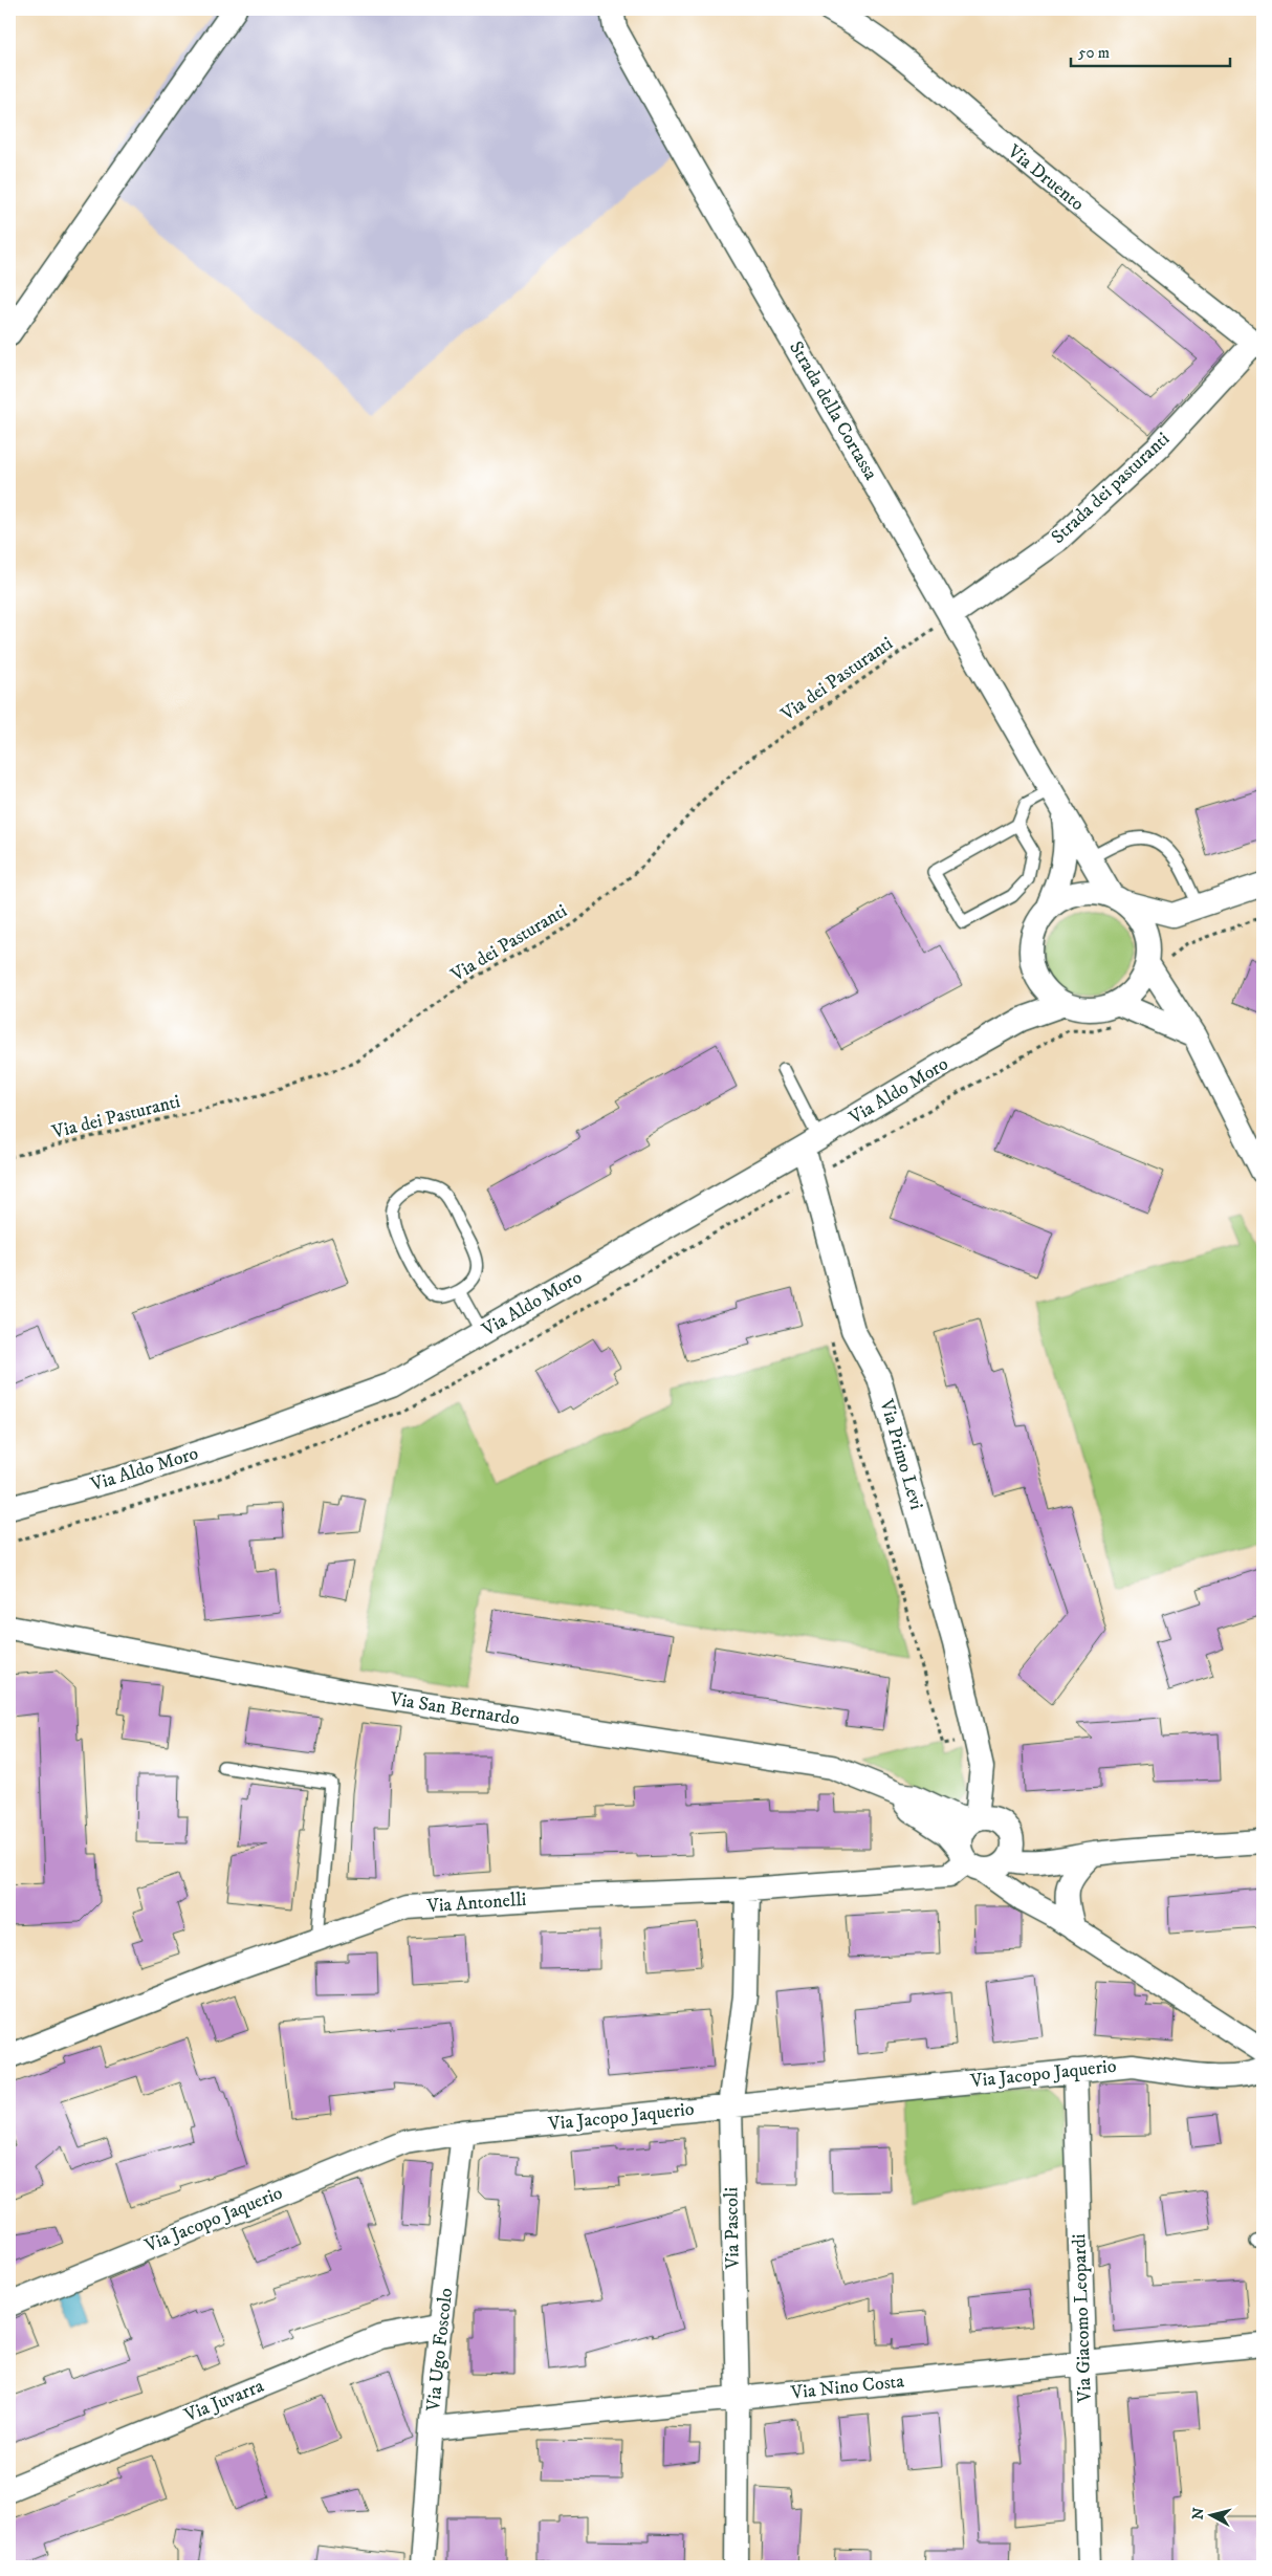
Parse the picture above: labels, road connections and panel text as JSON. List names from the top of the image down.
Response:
{
  "streets": {
    "street": [
      "Via Druento",
      "Strada della Cortassa",
      "Strada dei pasturanti",
      "Via Aldo Moro",
      "Via Primo Levi",
      "Via San Bernardo",
      "Via Antonelli",
      "Via Jacopo Jaquerio",
      "Via Pascoli",
      "Via Giacomo Leopardi",
      "Via Ugo Foscolo",
      "Via Nino Costa",
      "Via Juvarra"
    ],
    "path": ["Via dei Pasturanti"]
  },
  "crossings": [
    ["Via Druento", "Strada dei pasturanti"],
    ["Strada della Cortassa", "Strada dei pasturanti"],
    ["Strada della Cortassa", "Via dei Pasturanti"],
    ["Strada della Cortassa", "Via Aldo Moro"],
    ["Strada dei pasturanti", "Via dei Pasturanti"],
    ["Via Aldo Moro", "Via Primo Levi"],
    ["Via Primo Levi", "Via San Bernardo"],
    ["Via Primo Levi", "Via Antonelli"],
    ["Via San Bernardo", "Via Antonelli"],
    ["Via Antonelli", "Via Pascoli"],
    ["Via Jacopo Jaquerio", "Via Pascoli"],
    ["Via Jacopo Jaquerio", "Via Giacomo Leopardi"],
    ["Via Jacopo Jaquerio", "Via Ugo Foscolo"],
    ["Via Pascoli", "Via Nino Costa"],
    ["Via Giacomo Leopardi", "Via Nino Costa"],
    ["Via Ugo Foscolo", "Via Nino Costa"],
    ["Via Ugo Foscolo", "Via Juvarra"]
  ],
  "scale_bar": "50 m",
  "north": "left"
}
